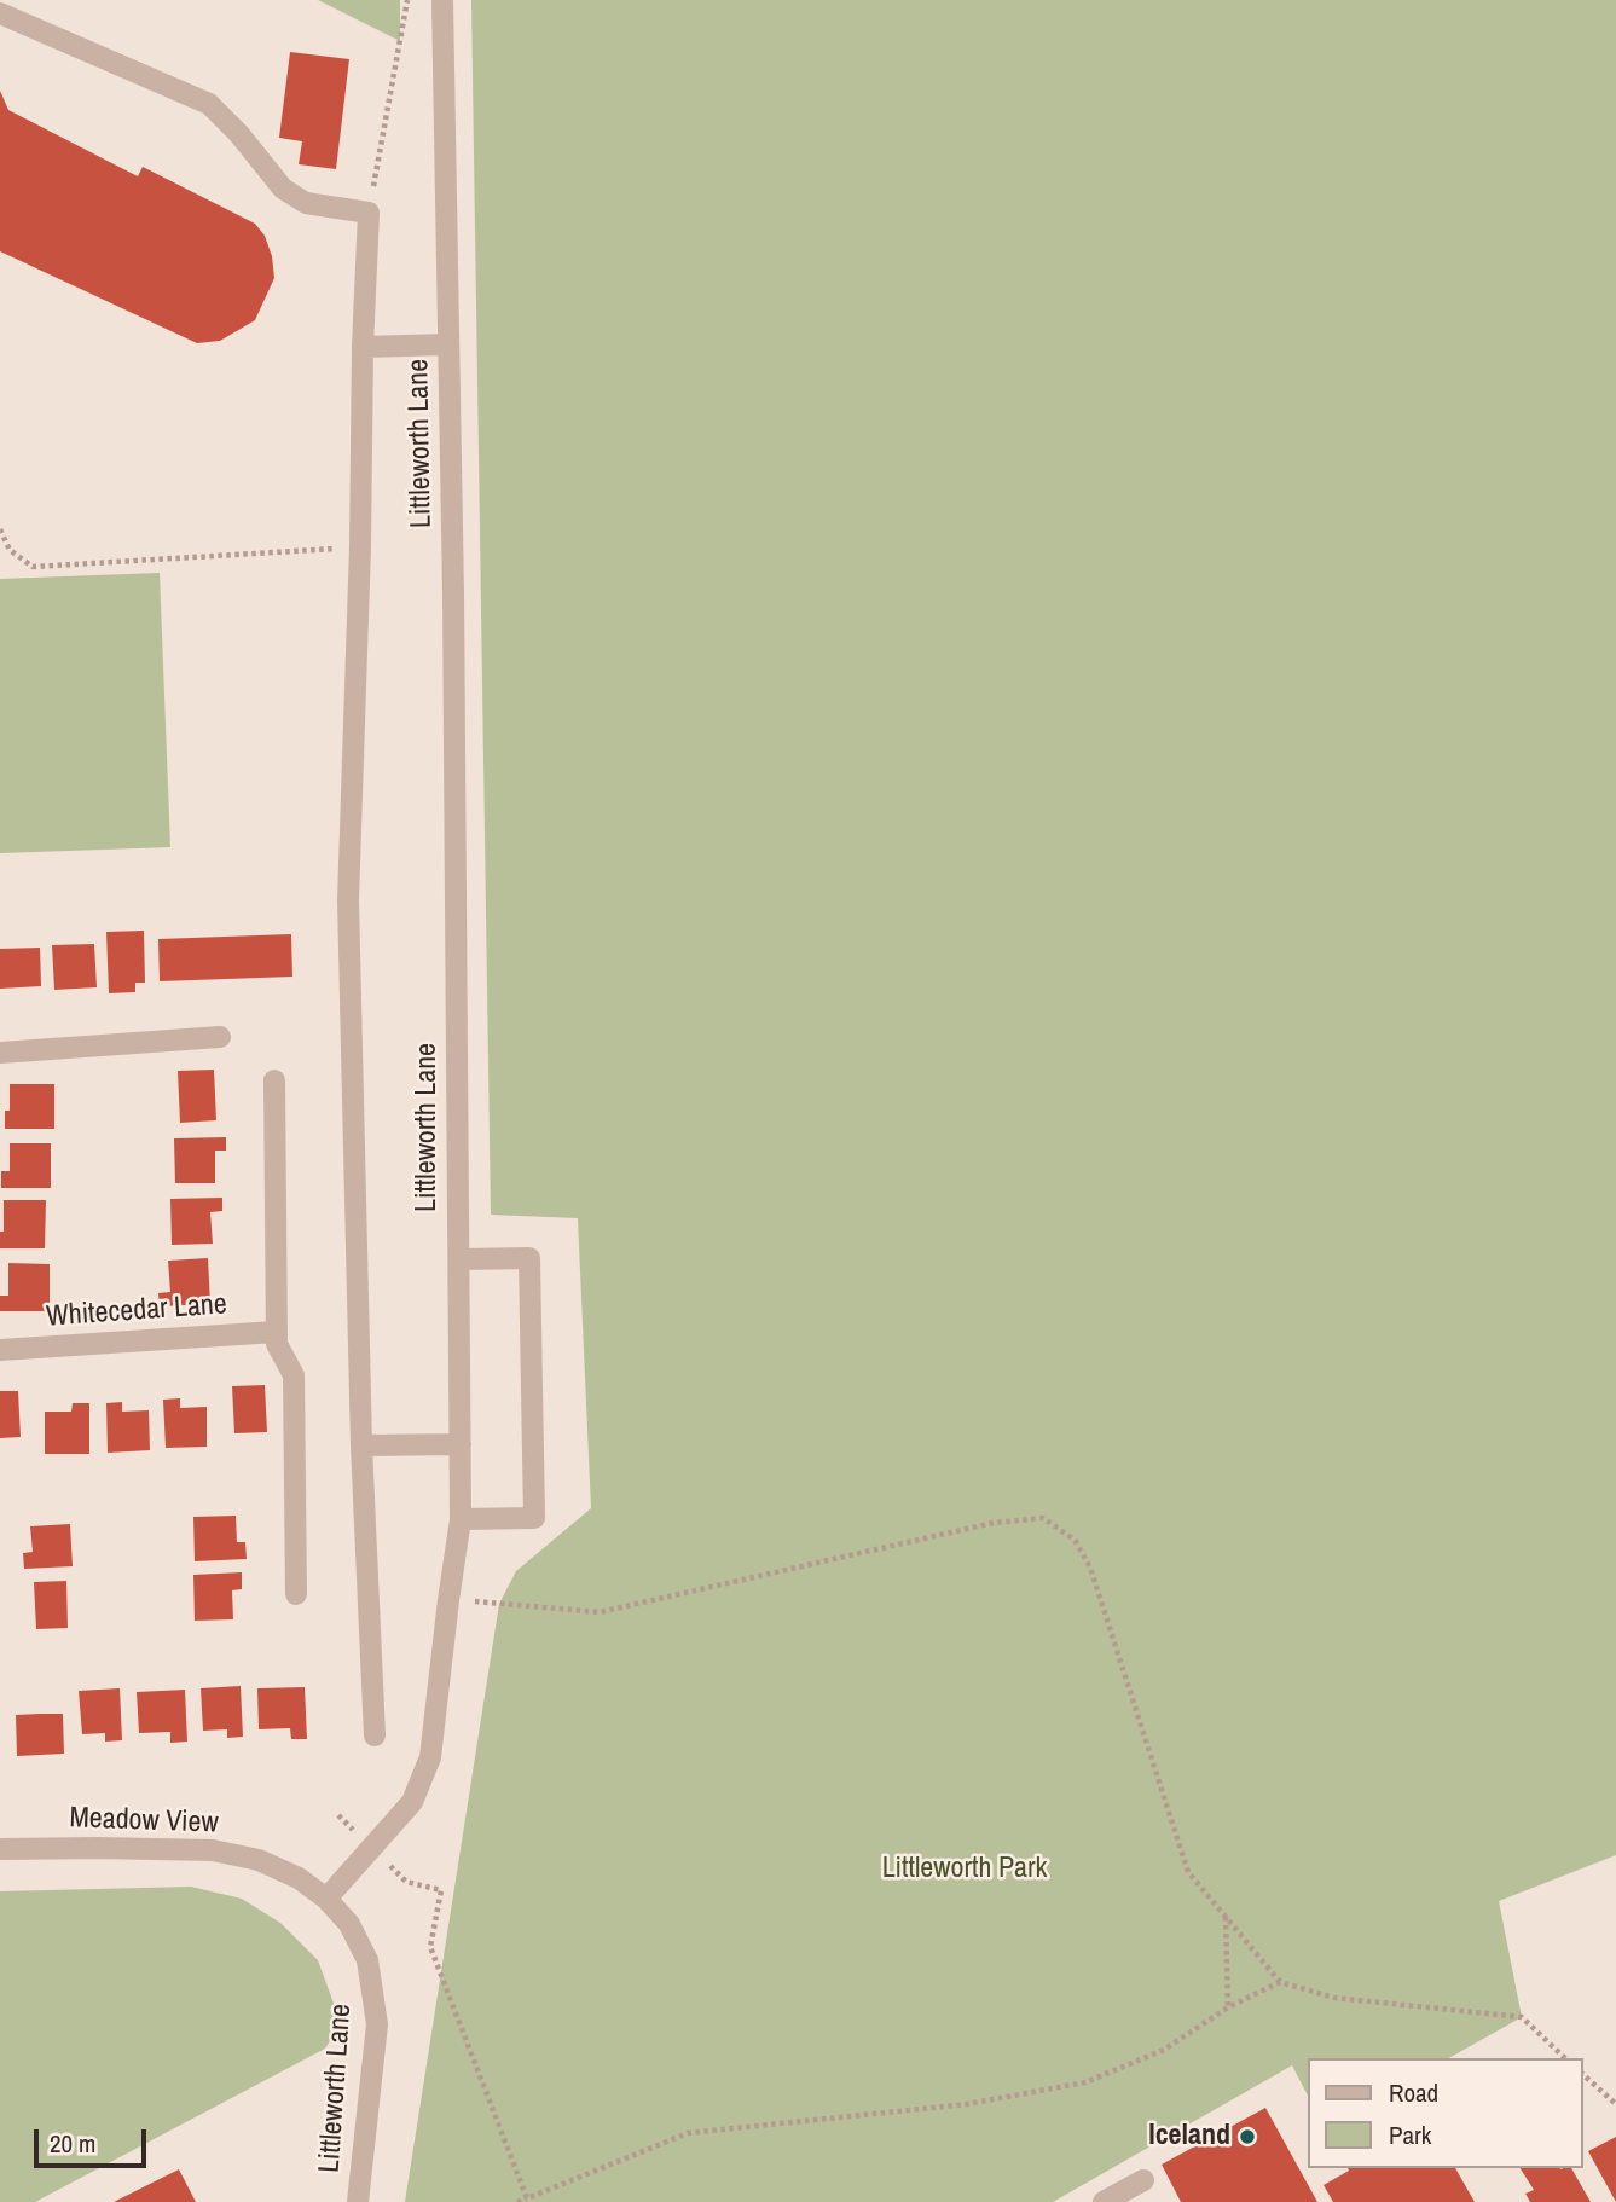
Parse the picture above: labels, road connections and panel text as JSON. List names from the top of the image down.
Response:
{
  "streets": {
    "street": ["Littleworth Lane", "Whitecedar Lane", "Meadow View"]
  },
  "crossings": [
    ["Littleworth Lane", "Meadow View"]
  ],
  "parks": ["Littleworth Park"],
  "places": ["Iceland"],
  "legend": ["Road", "Park"],
  "scale_bar": "20 m"
}
